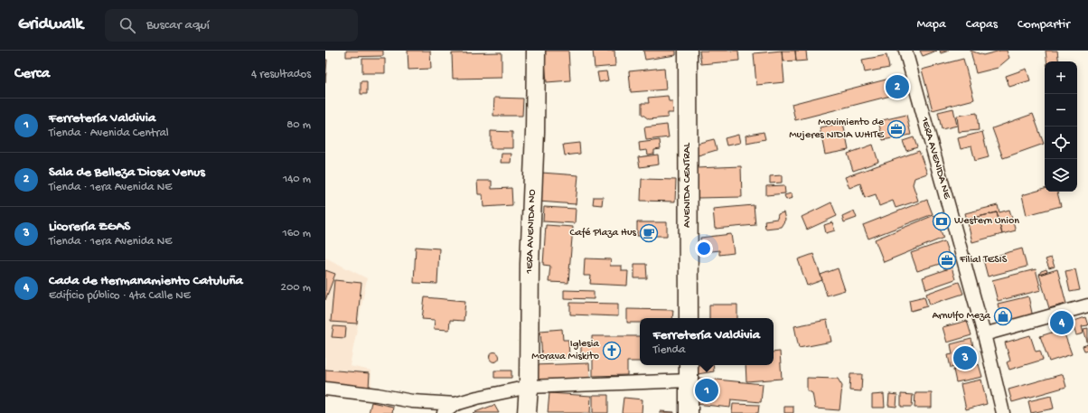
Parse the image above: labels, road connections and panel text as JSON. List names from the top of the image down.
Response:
{
  "streets": {
    "street": ["1ERA AVENIDA NE", "AVENIDA CENTRAL", "1ERA AVENIDA NO"]
  },
  "places": {
    "office": ["Movimiento de Mujeres NIDIA WHITE", "Filial TESIS"],
    "bank": ["Western Union"],
    "cafe": ["Café Plaza Hus"],
    "shop": ["Arnulfo Meza"],
    "church": ["Iglesia Morava Miskito"]
  },
  "page": {
    "header": "Gridwalk",
    "search": "Buscar aquí",
    "nav": ["Mapa", "Capas", "Compartir"],
    "heading": ["Cerca", "4 resultados"],
    "map_buttons": ["+", "−"],
    "pins": [
      "2",
      "4",
      "3",
      "1"
    ],
    "list": [
      {
        "mark": "1",
        "name": "Ferretería Valdivia",
        "note": "Tienda · Avenida Central",
        "value": "80 m"
      },
      {
        "mark": "2",
        "name": "Sala de Belleza Diosa Venus",
        "note": "Tienda · 1era Avenida NE",
        "value": "140 m"
      },
      {
        "mark": "3",
        "name": "Licorería ZGAS",
        "note": "Tienda · 1era Avenida NE",
        "value": "160 m"
      },
      {
        "mark": "4",
        "name": "Cada de Hermanamiento Catuluña",
        "note": "Edificio público · 4ta Calle NE",
        "value": "200 m"
      }
    ],
    "popup": ["Ferretería Valdivia", "Tienda"]
  }
}
